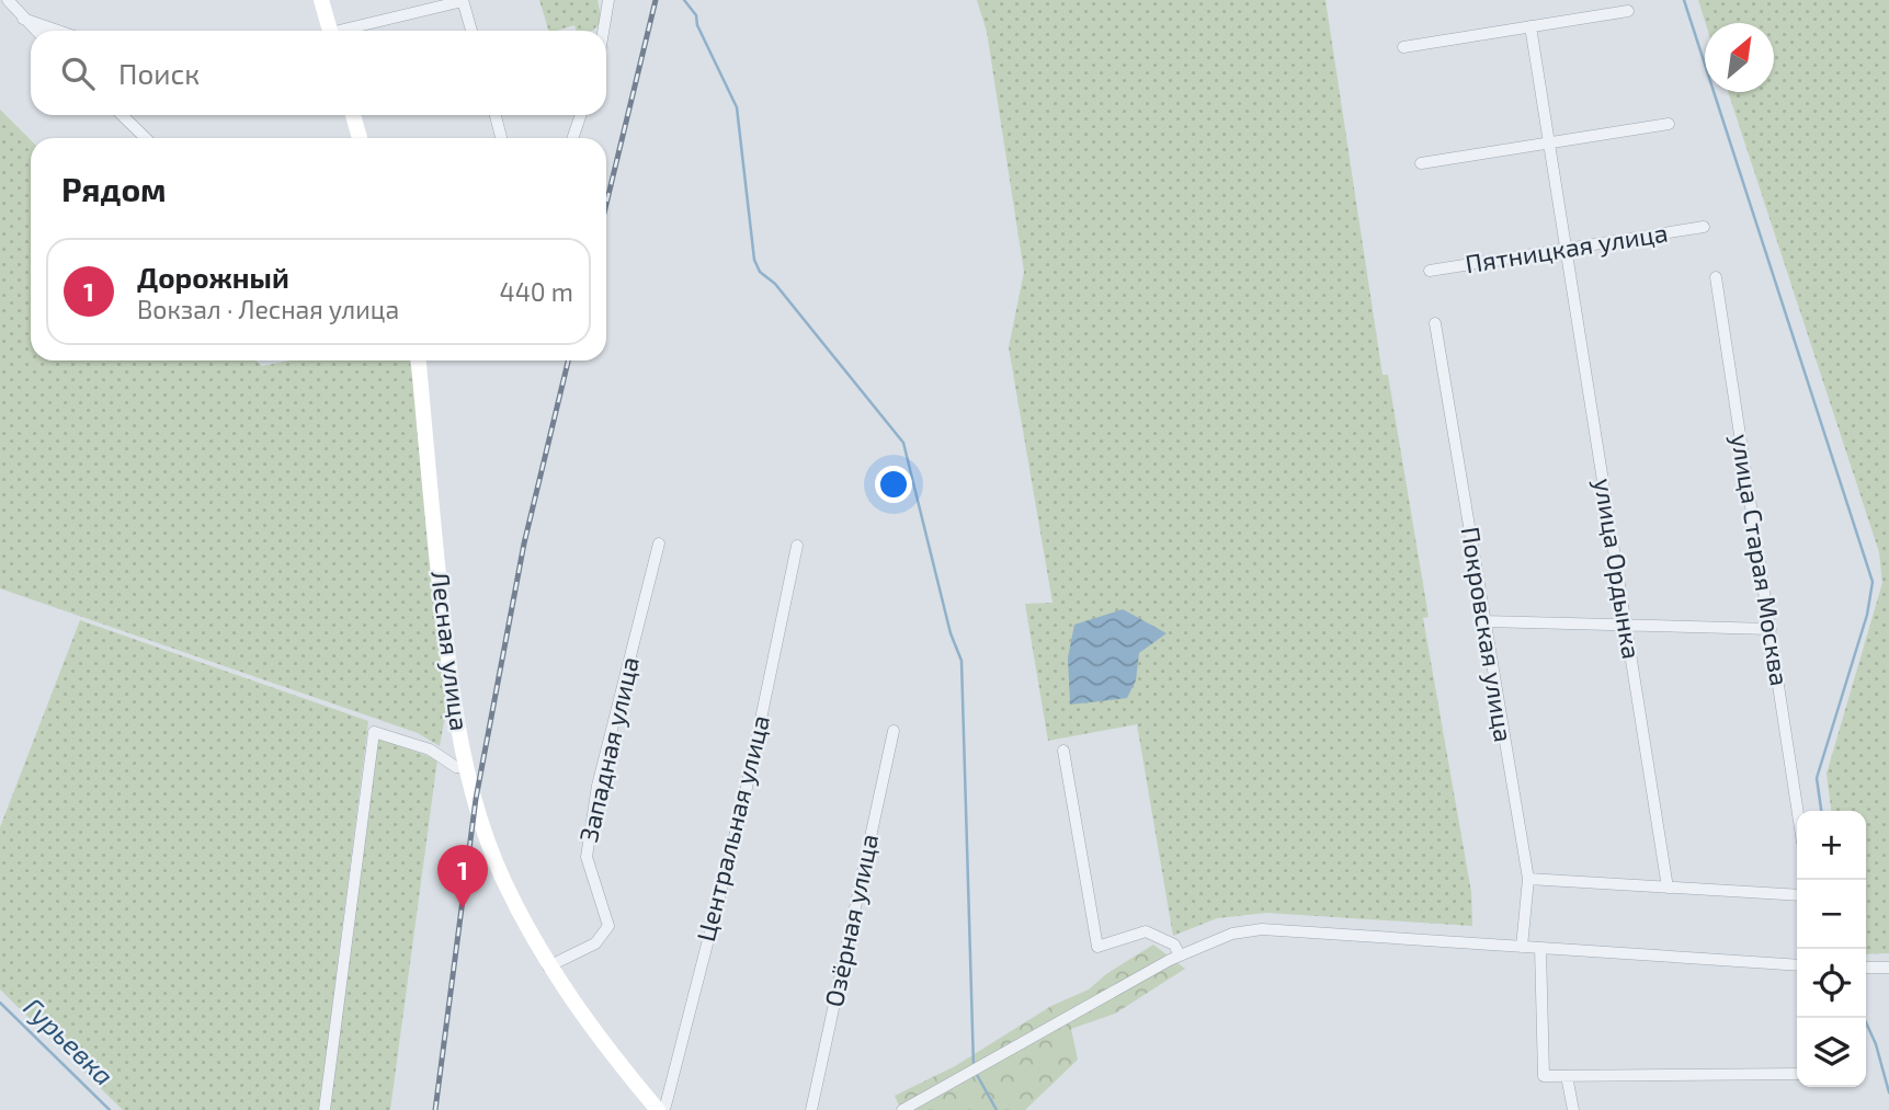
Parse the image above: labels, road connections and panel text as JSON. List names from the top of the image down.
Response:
{
  "streets": {
    "street": [
      "Пятницкая улица",
      "улица Старая Москва",
      "улица Ордынка",
      "Покровская улица",
      "Лесная улица",
      "Западная улица",
      "Центральная улица",
      "Озёрная улица"
    ]
  },
  "crossings": [
    ["Пятницкая улица", "улица Ордынка"],
    ["Лесная улица", "Западная улица"],
    ["Лесная улица", "Центральная улица"]
  ],
  "water": ["Гурьевка"],
  "north": "top right",
  "page": {
    "search": "Поиск",
    "heading": "Рядом",
    "list": [
      {
        "mark": "1",
        "name": "Дорожный",
        "note": "Вокзал · Лесная улица",
        "value": "440 m"
      }
    ],
    "map_buttons": ["+", "−"],
    "pins": "1"
  }
}
